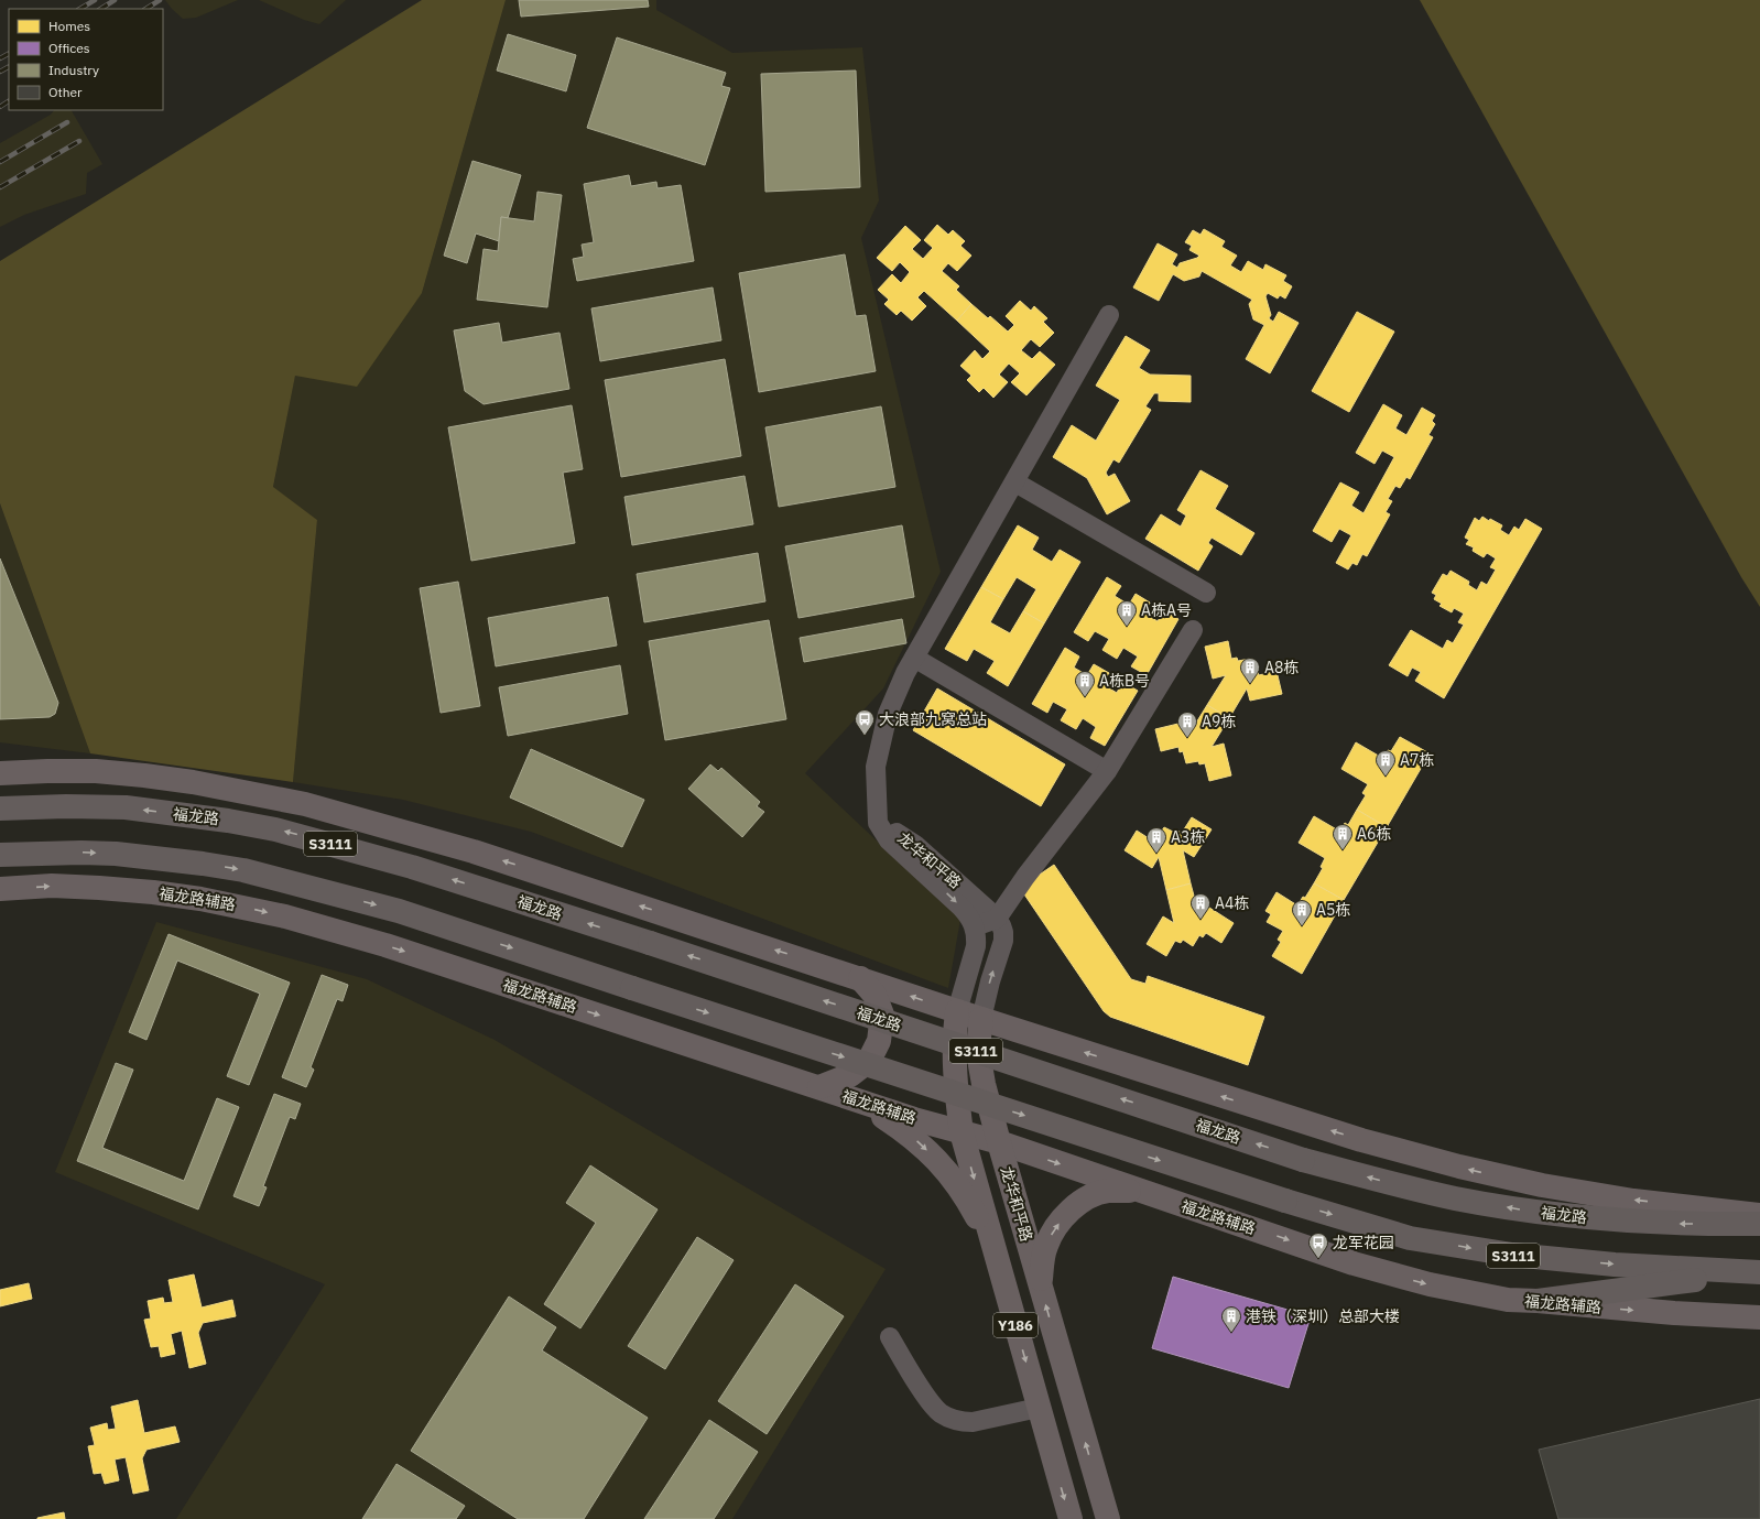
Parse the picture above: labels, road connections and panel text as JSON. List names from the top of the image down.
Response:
{
  "streets": {
    "highway": ["福龙路", "S3111"],
    "main road": ["龙华和平路", "福龙路辅路", "Y186"]
  },
  "crossings": [
    ["龙华和平路", "福龙路辅路"],
    ["福龙路辅路", "Y186"]
  ],
  "places": {
    "building": [
      "A栋A号",
      "A8栋",
      "A栋B号",
      "A9栋",
      "A7栋",
      "A6栋",
      "A3栋",
      "A4栋",
      "A5栋",
      "港铁（深圳）总部大楼"
    ],
    "bus stop": ["大浪部九窝总站", "龙军花园"]
  },
  "legend": [
    "Homes",
    "Offices",
    "Industry",
    "Other"
  ]
}
